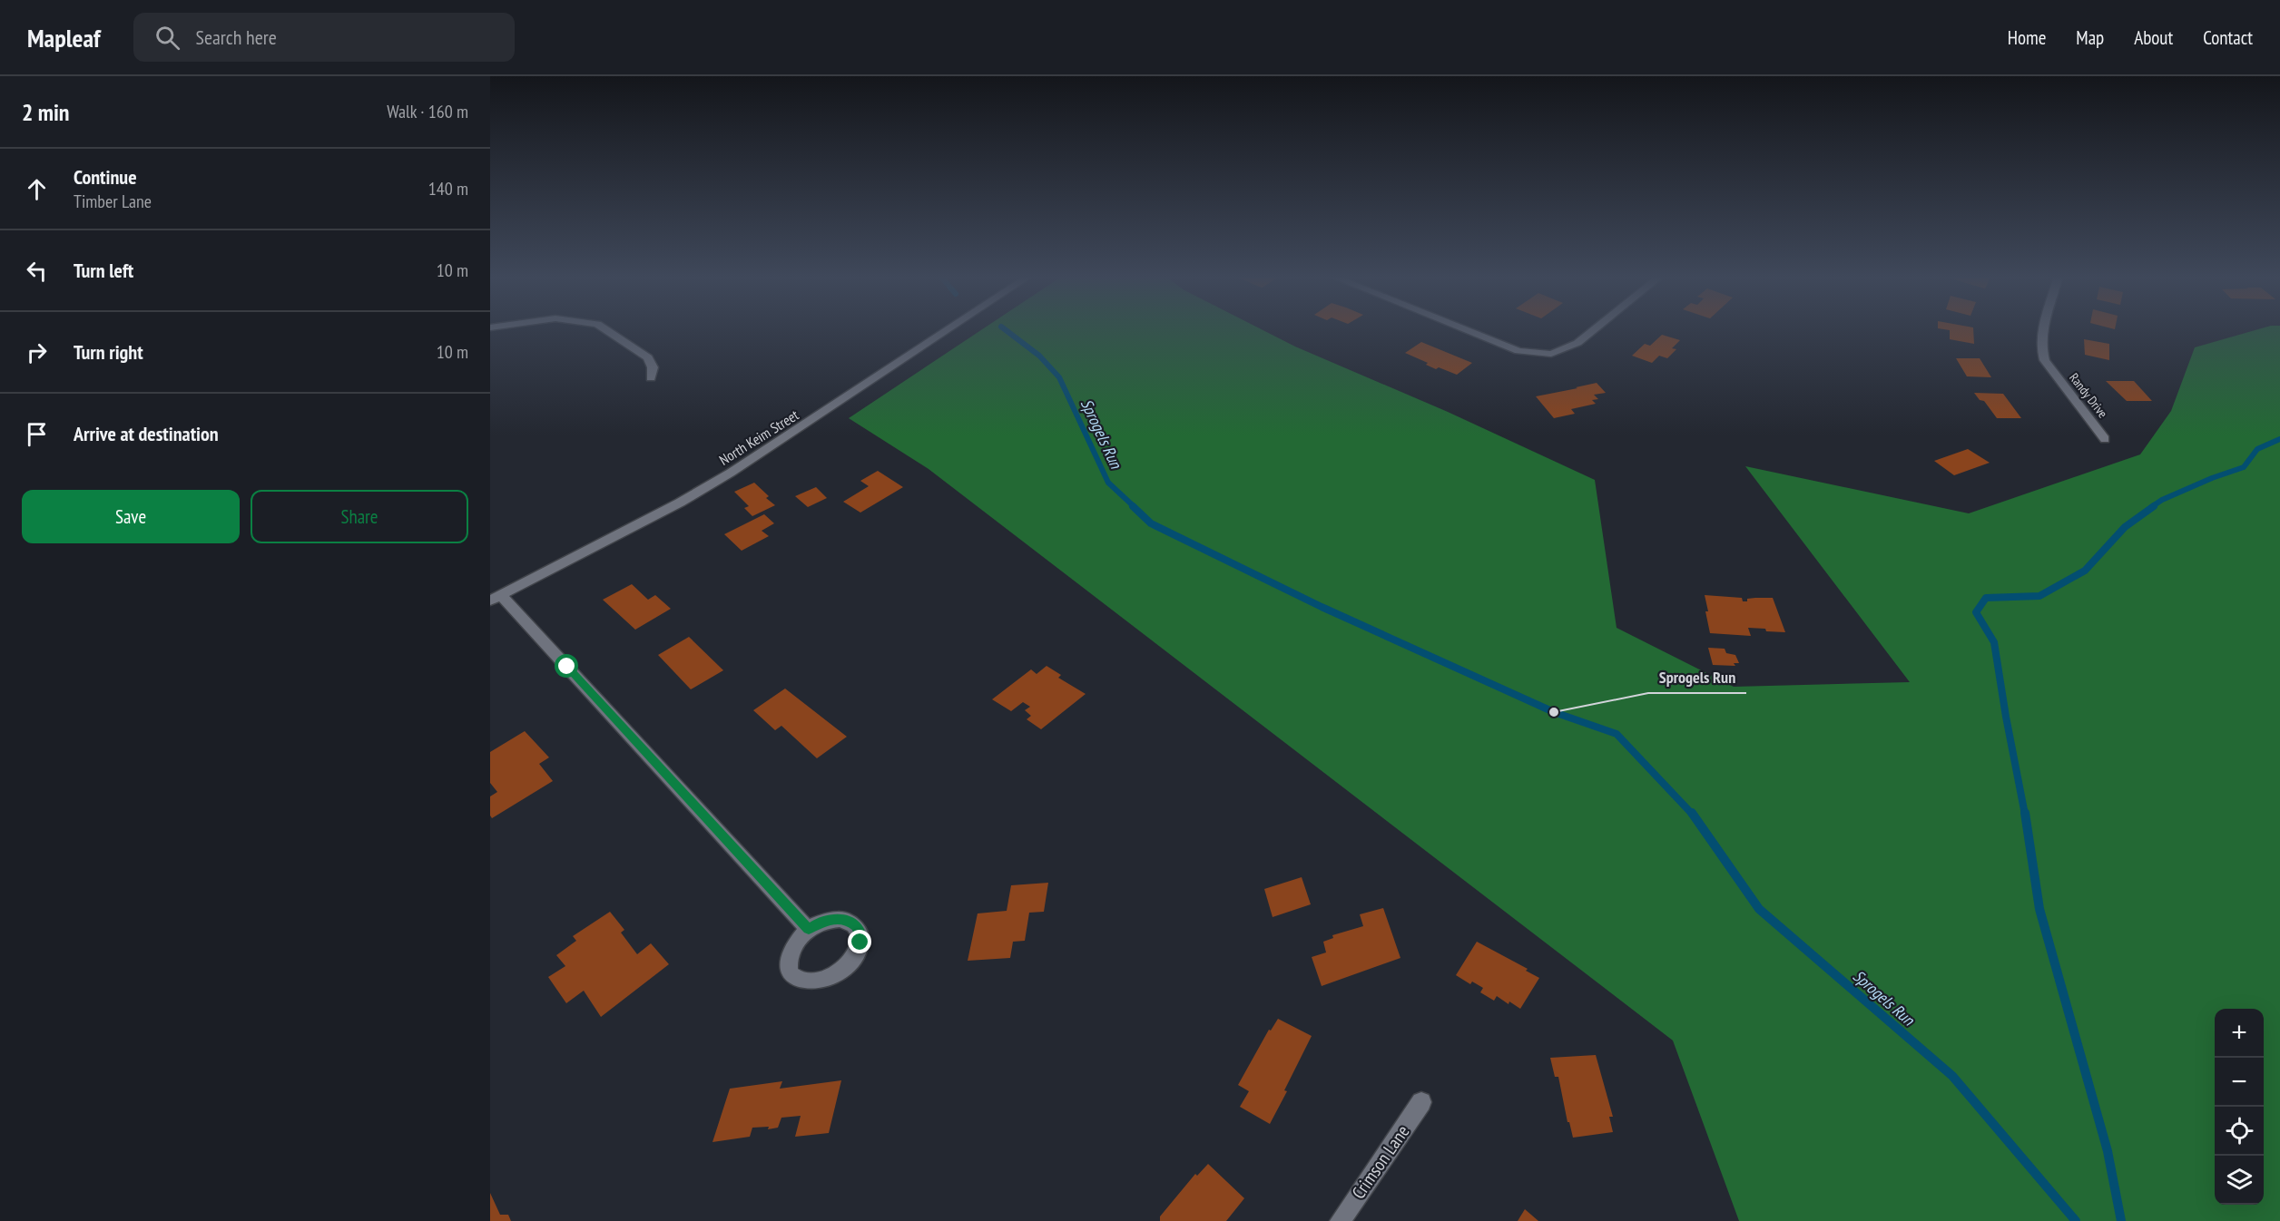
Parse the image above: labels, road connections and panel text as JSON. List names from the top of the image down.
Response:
{
  "streets": {
    "street": ["Randy Drive", "North Keim Street", "Crimson Lane"]
  },
  "water": ["Sprogels Run"],
  "places": ["Sprogels Run"],
  "page": {
    "header": "Mapleaf",
    "search": "Search here",
    "nav": [
      "Home",
      "Map",
      "About",
      "Contact"
    ],
    "heading": ["2 min", "Walk · 160 m"],
    "list": [
      ["Continue", "Timber Lane", "140 m"],
      ["Turn left", "10 m"],
      ["Turn right", "10 m"],
      "Arrive at destination"
    ],
    "buttons": ["Save", "Share"],
    "map_buttons": ["+", "−"]
  }
}
